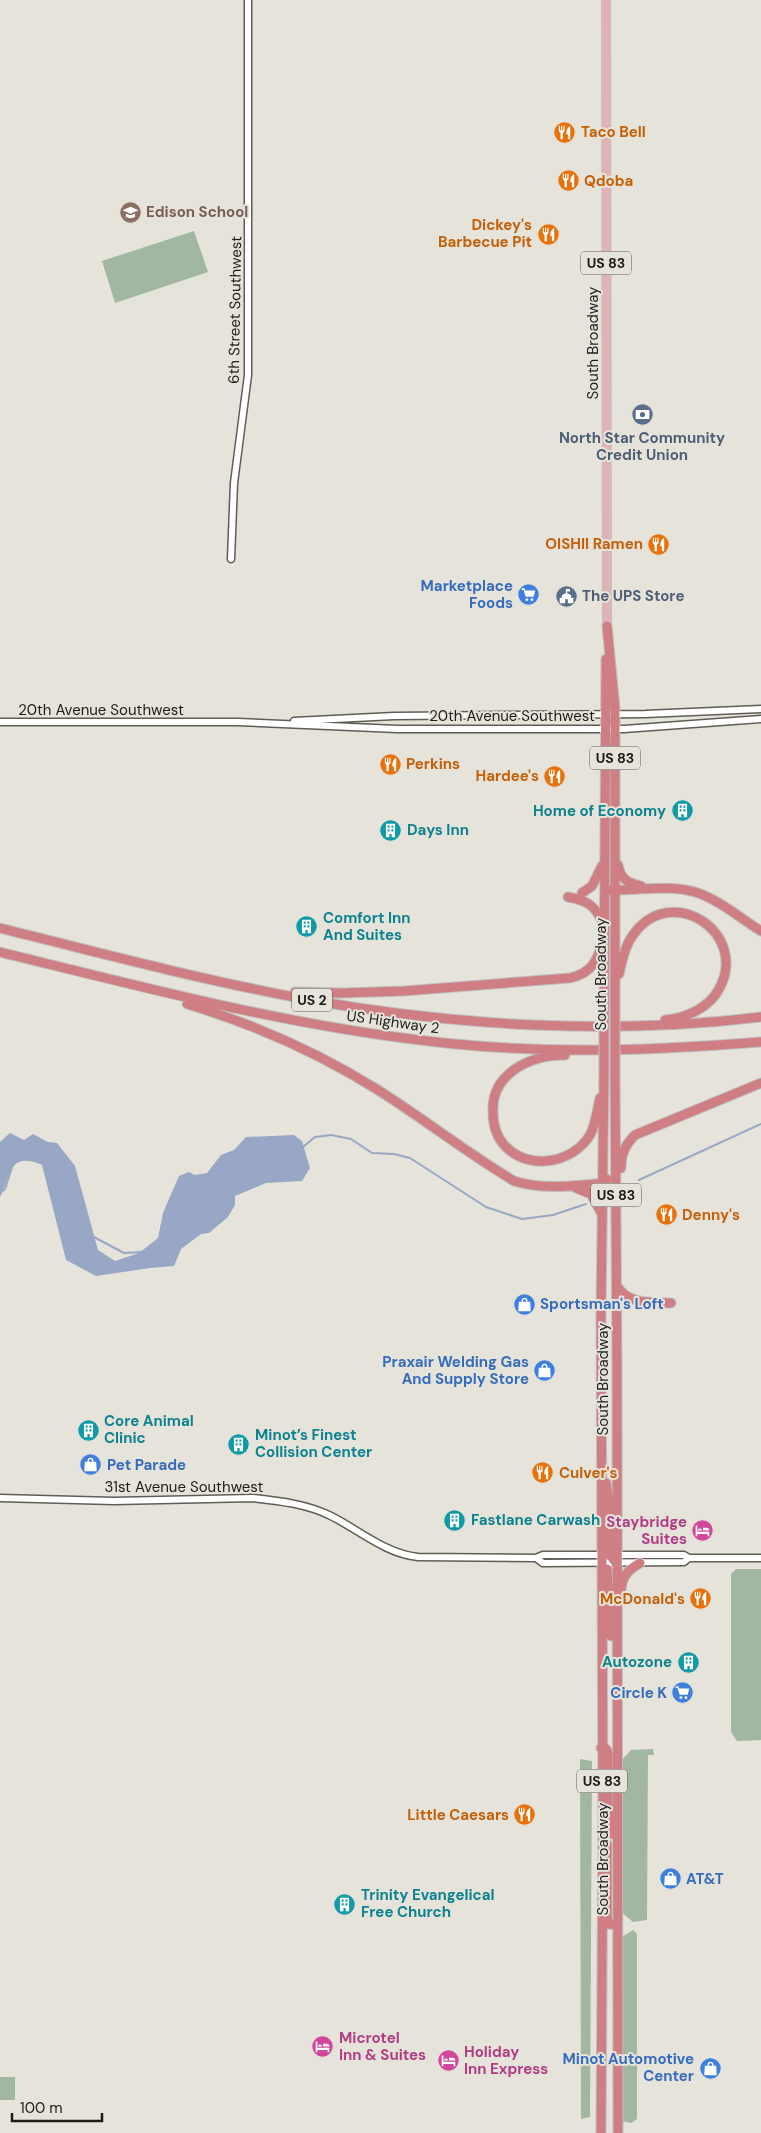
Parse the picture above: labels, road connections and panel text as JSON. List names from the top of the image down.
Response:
{
  "streets": {
    "highway": [
      "US 83",
      "South Broadway",
      "US 2",
      "US Highway 2"
    ],
    "street": ["6th Street Southwest", "20th Avenue Southwest", "31st Avenue Southwest"]
  },
  "crossings": [
    ["South Broadway", "20th Avenue Southwest"],
    ["South Broadway", "31st Avenue Southwest"]
  ],
  "places": {
    "restaurant": [
      "Taco Bell",
      "Qdoba",
      "Dickey's Barbecue Pit",
      "OISHII Ramen",
      "Perkins",
      "Hardee's",
      "Denny's",
      "Culver's",
      "McDonald's",
      "Little Caesars"
    ],
    "school or university": ["Edison School"],
    "bank": ["North Star Community Credit Union"],
    "supermarket": ["Marketplace Foods", "Circle K"],
    "public building": ["The UPS Store"],
    "building": [
      "Home of Economy",
      "Days Inn",
      "Comfort Inn And Suites",
      "Core Animal Clinic",
      "Minot’s Finest Collision Center",
      "Fastlane Carwash",
      "Autozone",
      "Trinity Evangelical Free Church"
    ],
    "shop": [
      "Sportsman's Loft",
      "Praxair Welding Gas And Supply Store",
      "Pet Parade",
      "AT&T",
      "Minot Automotive Center"
    ],
    "hotel": ["Staybridge Suites", "Microtel Inn & Suites", "Holiday Inn Express"]
  },
  "scale_bar": "100 m"
}
